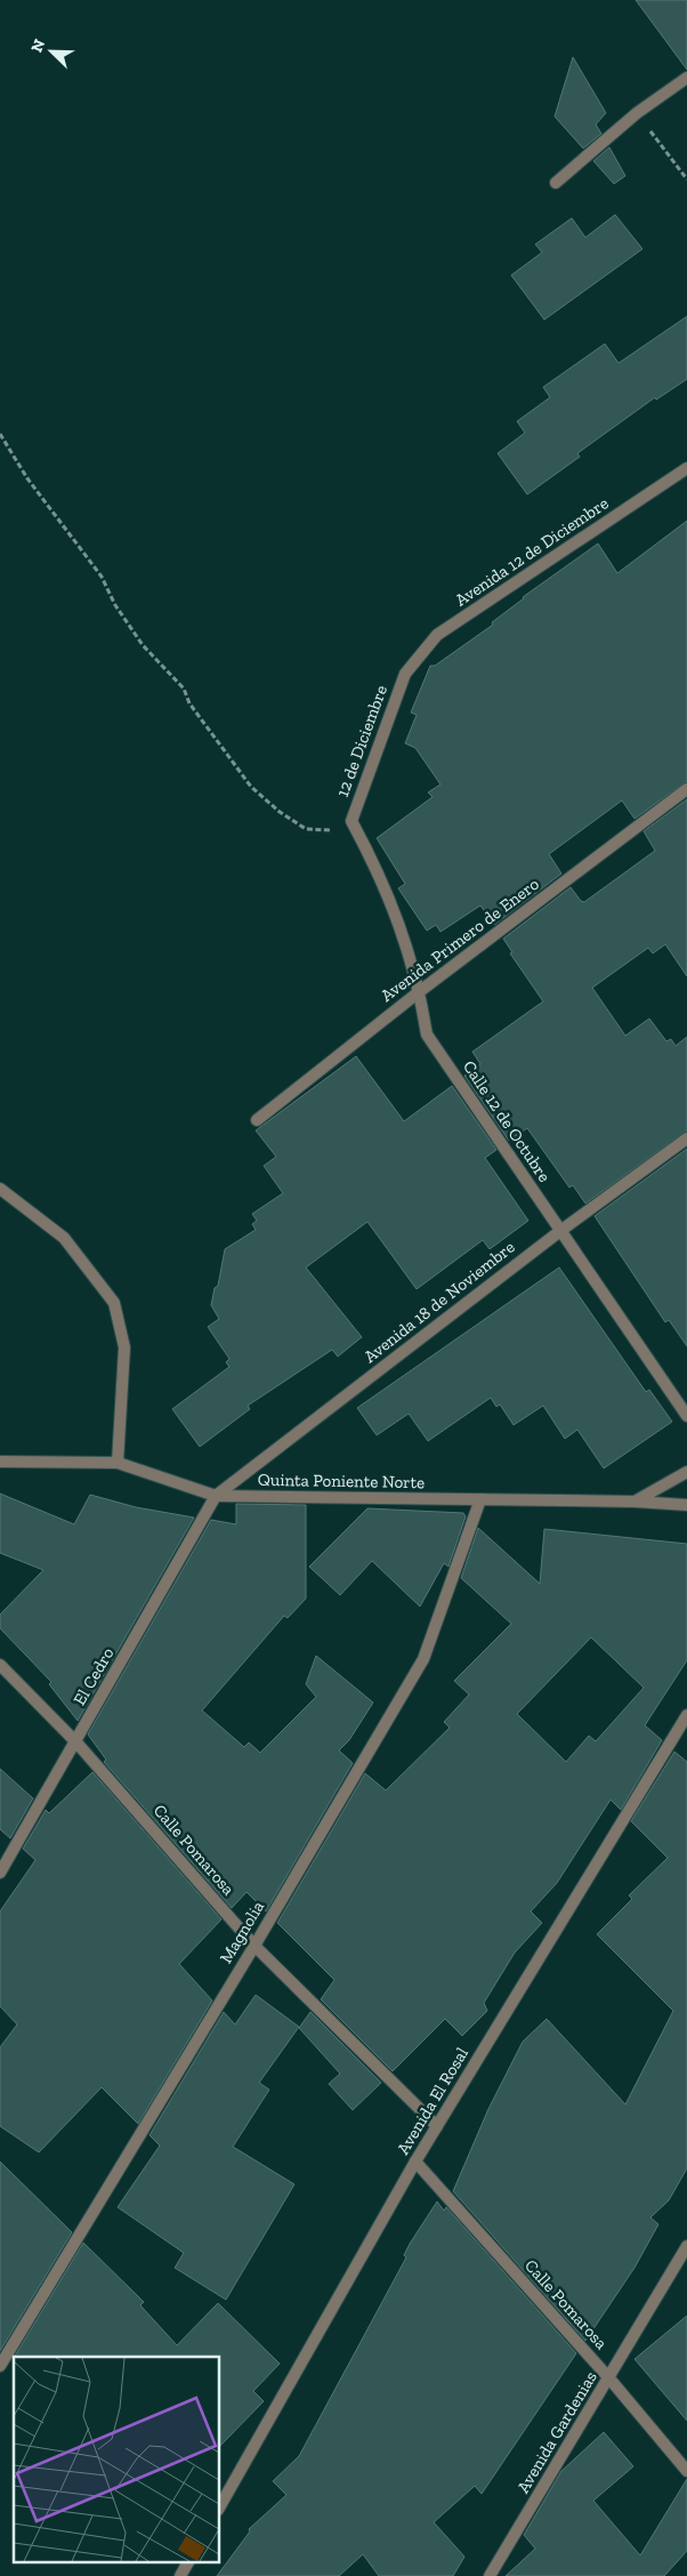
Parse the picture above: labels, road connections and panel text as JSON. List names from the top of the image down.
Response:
{
  "streets": {
    "street": [
      "Avenida 12 de Diciembre",
      "12 de Diciembre",
      "Avenida Primero de Enero",
      "Calle 12 de Octubre",
      "Avenida 18 de Noviembre",
      "Quinta Poniente Norte",
      "El Cedro",
      "Calle Pomarosa",
      "Magnolia",
      "Avenida El Rosal",
      "Avenida Gardenias"
    ]
  },
  "crossings": [
    ["Avenida 12 de Diciembre", "12 de Diciembre"],
    ["12 de Diciembre", "Calle 12 de Octubre"],
    ["Avenida Primero de Enero", "Calle 12 de Octubre"],
    ["Calle 12 de Octubre", "Avenida 18 de Noviembre"],
    ["Avenida 18 de Noviembre", "Quinta Poniente Norte"],
    ["Avenida 18 de Noviembre", "El Cedro"],
    ["Quinta Poniente Norte", "El Cedro"],
    ["Quinta Poniente Norte", "Magnolia"],
    ["El Cedro", "Calle Pomarosa"],
    ["Calle Pomarosa", "Magnolia"],
    ["Calle Pomarosa", "Avenida El Rosal"],
    ["Calle Pomarosa", "Avenida Gardenias"]
  ],
  "north": "top left"
}
